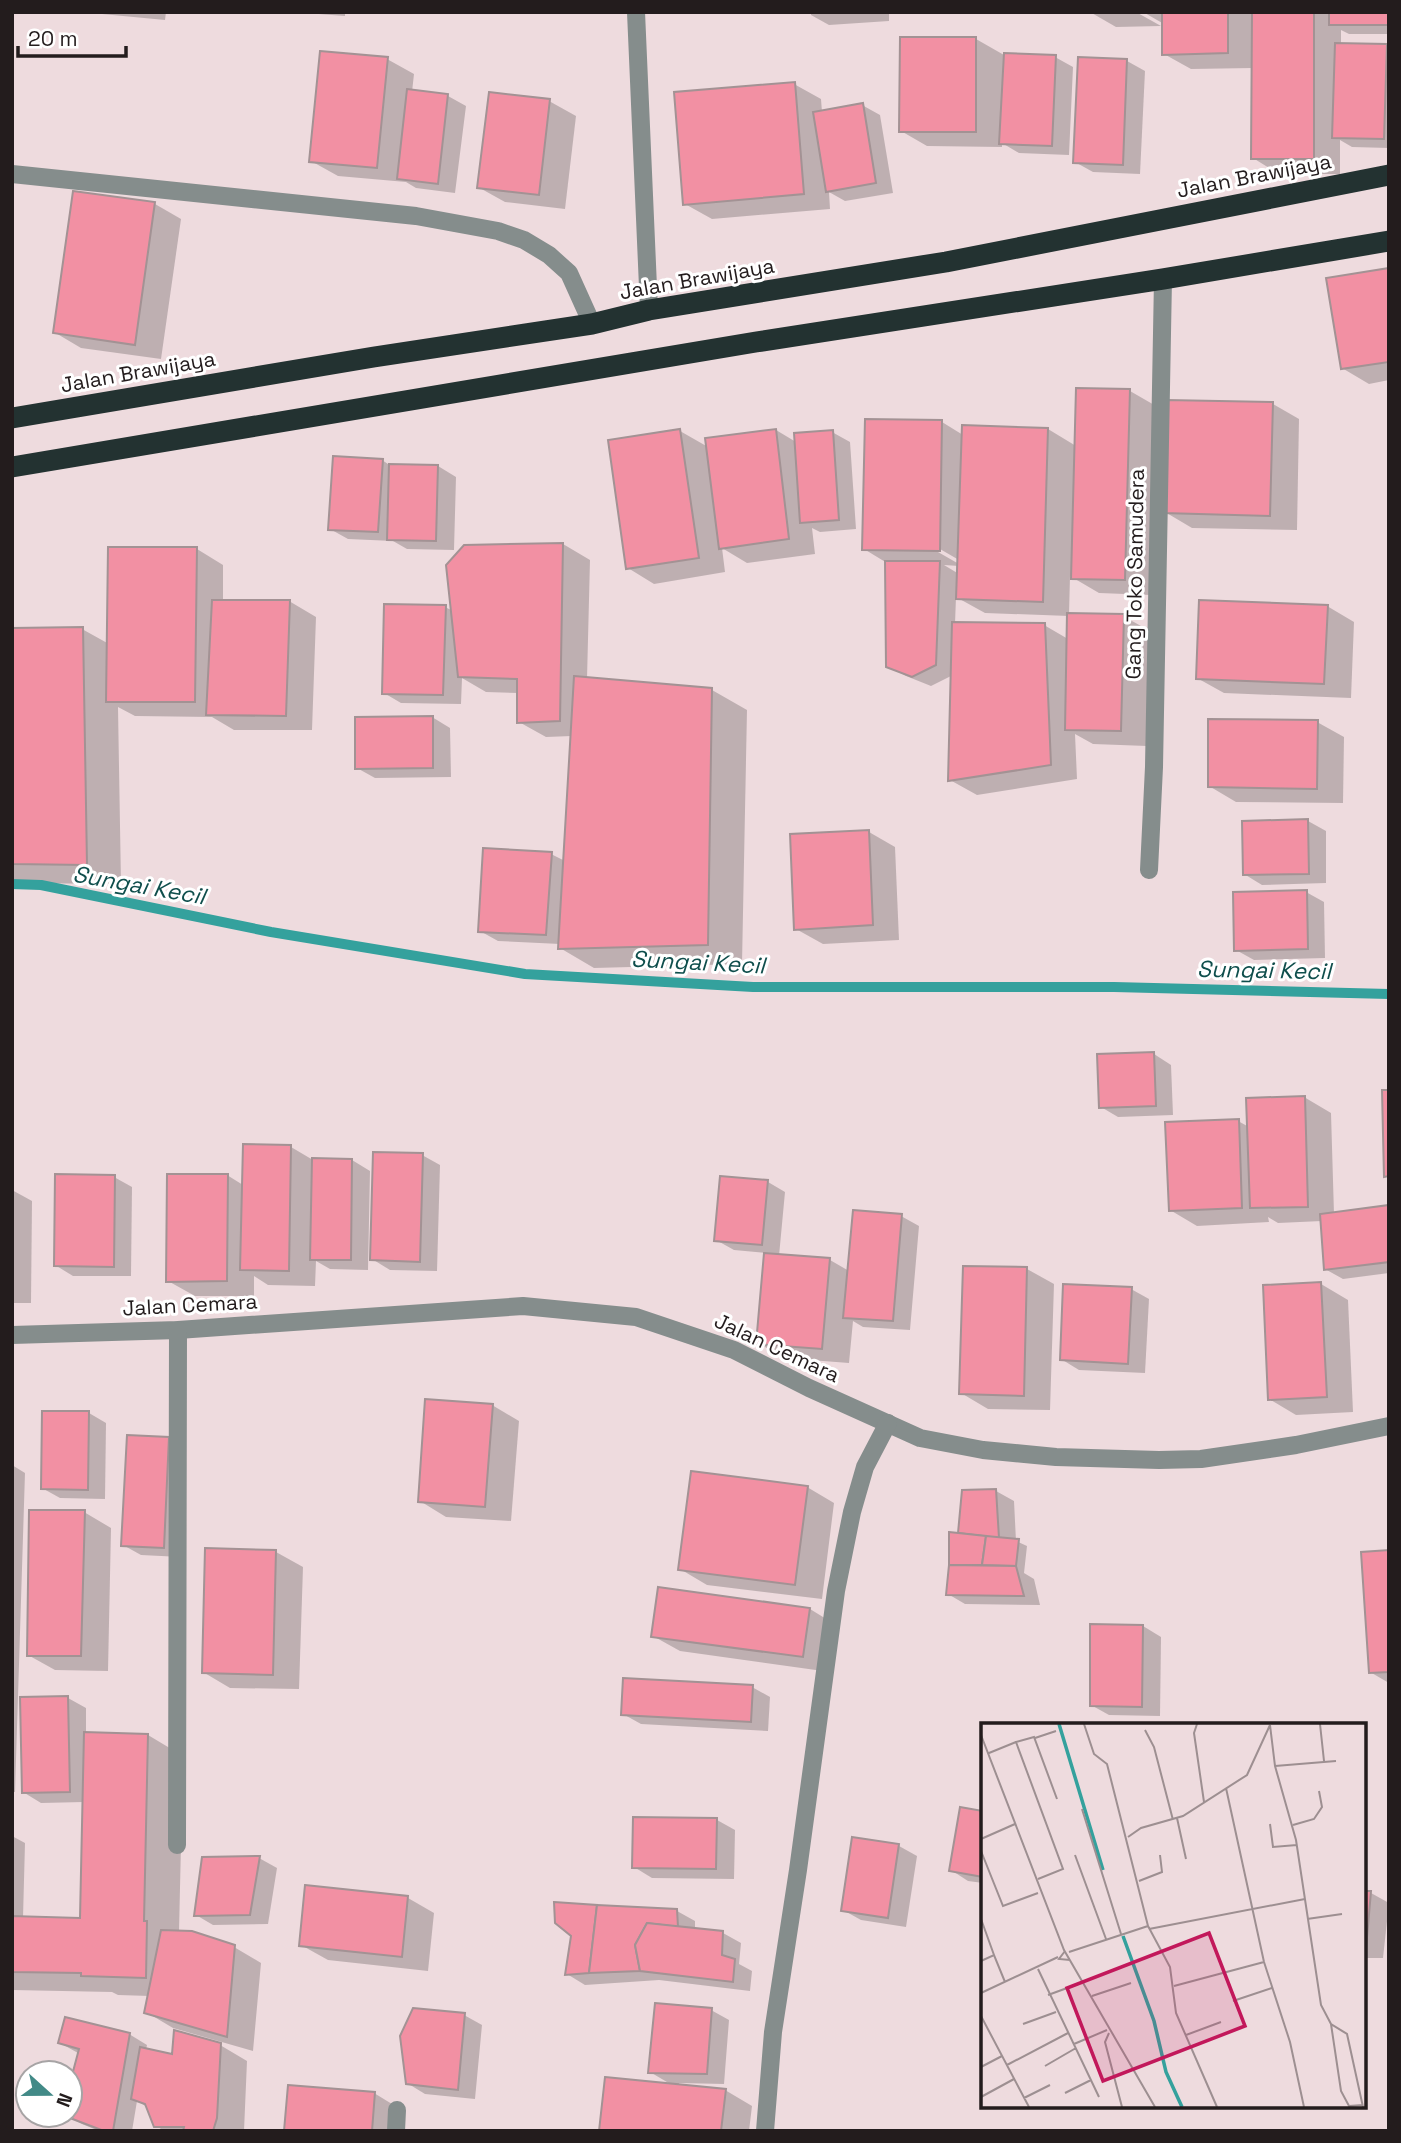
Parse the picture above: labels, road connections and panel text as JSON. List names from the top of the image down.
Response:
{
  "streets": {
    "highway": ["Jalan Brawijaya"],
    "street": ["Gang Toko Samudera", "Jalan Cemara"]
  },
  "water": ["Sungai Kecil"],
  "scale_bar": "20 m",
  "north": "right"
}
